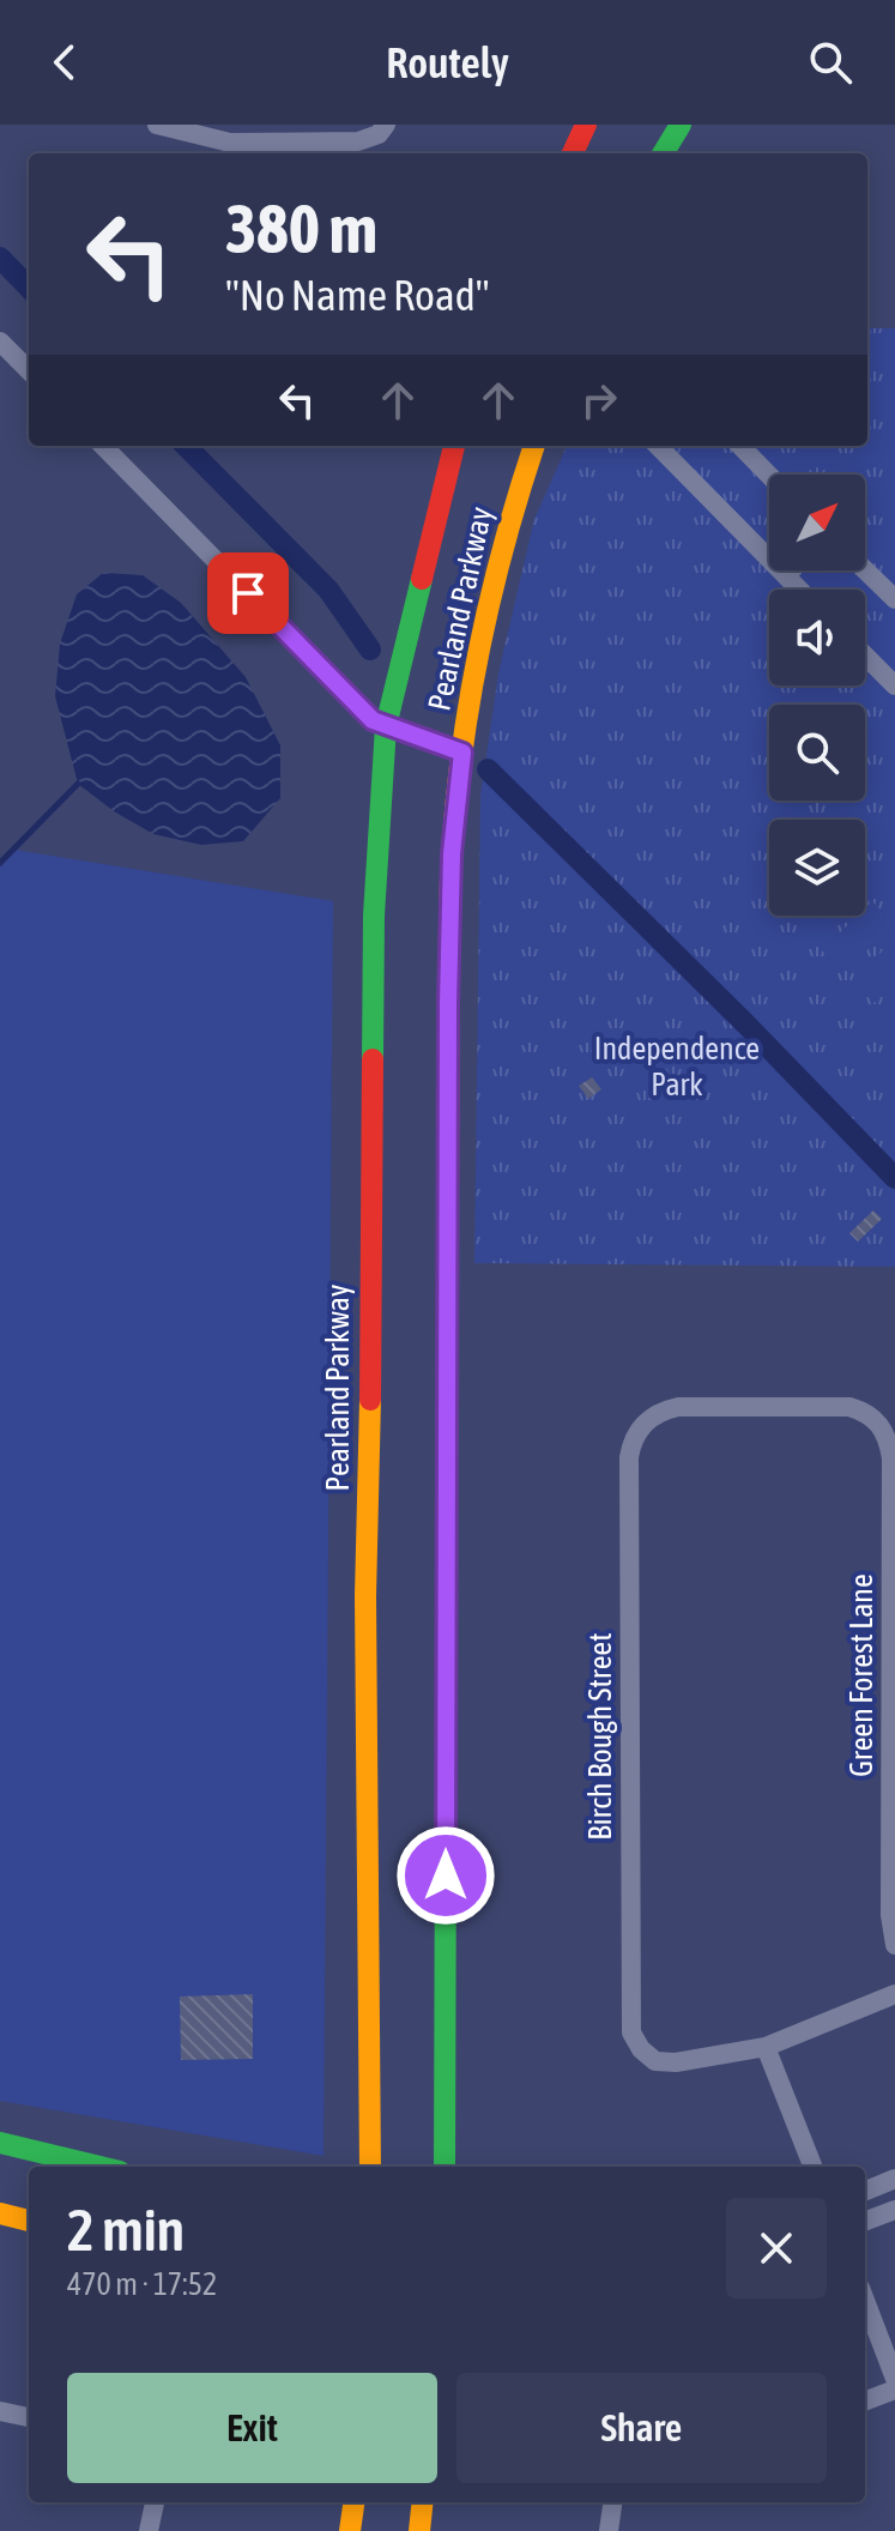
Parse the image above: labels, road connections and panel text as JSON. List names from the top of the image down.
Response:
{
  "streets": {
    "main road": ["Pearland Parkway"],
    "street": ["Green Forest Lane", "Birch Bough Street"]
  },
  "crossings": [
    ["Green Forest Lane", "Birch Bough Street"]
  ],
  "parks": ["Independence Park"],
  "north": "top right",
  "page": {
    "header": "Routely",
    "turn": ["380 m", "\"No Name Road\""],
    "heading": ["2 min", "470 m · 17:52"],
    "buttons": ["Exit", "Share"]
  }
}
